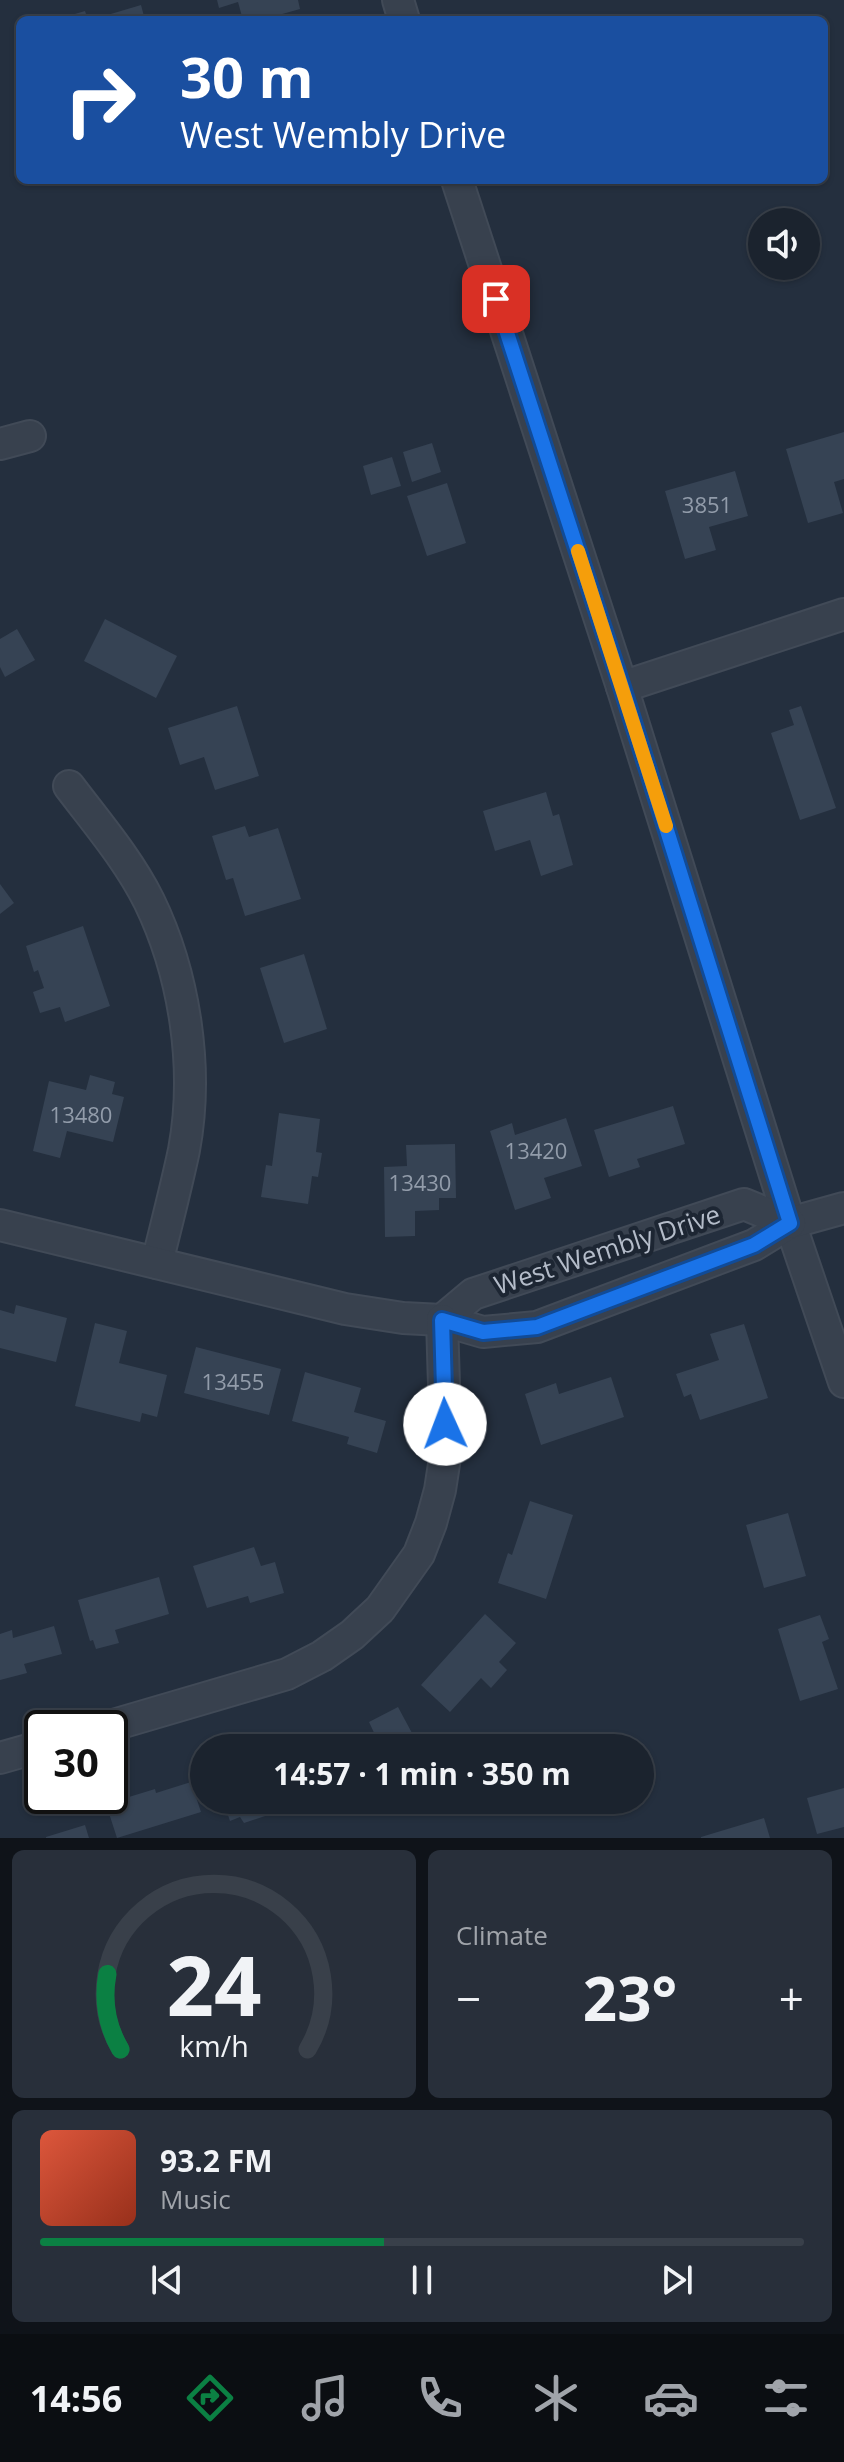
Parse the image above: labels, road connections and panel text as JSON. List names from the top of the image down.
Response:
{
  "streets": {
    "street": ["West Wembly Drive"]
  },
  "house_numbers": [
    "3851",
    "13480",
    "13420",
    "13430",
    "13455"
  ],
  "page": {
    "turn": ["30 m", "West Wembly Drive"],
    "limit": "30",
    "trip": "14:57 · 1 min · 350 m",
    "tile": "Climate",
    "heat": ["−", "23°", "+"],
    "song": ["93.2 FM", "Music"],
    "tabs": "14:56",
    "gauge": ["24", "km/h"]
  }
}
